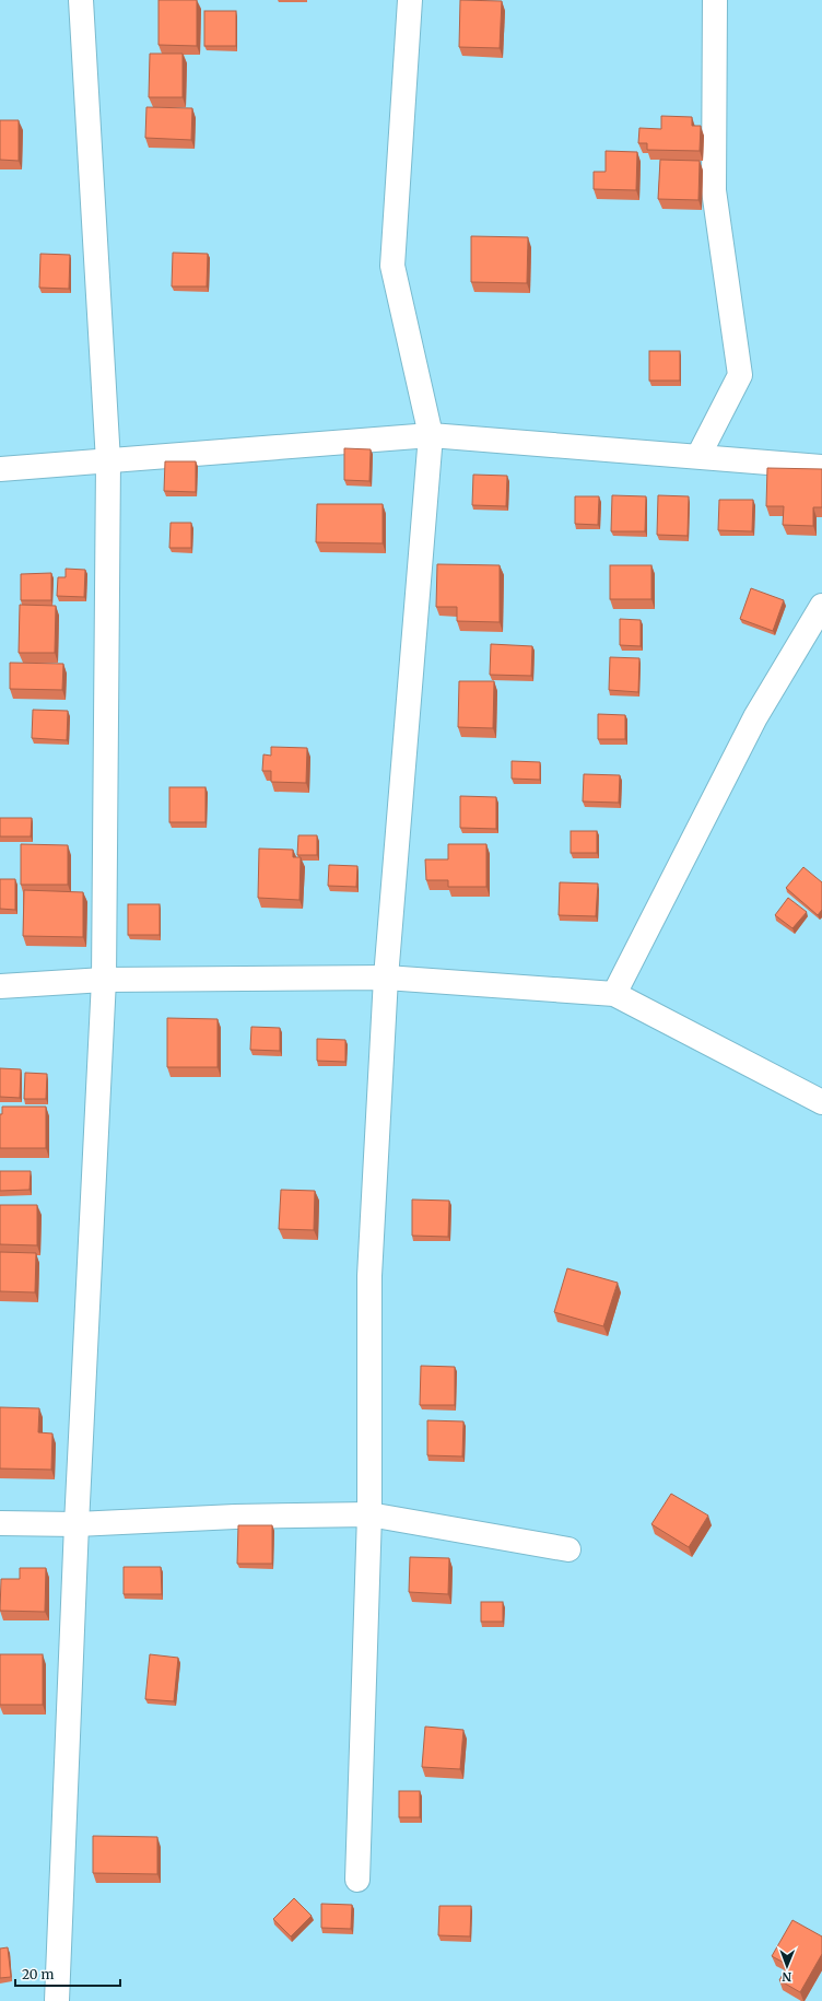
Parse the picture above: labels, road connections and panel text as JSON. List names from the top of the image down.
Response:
{
  "scale_bar": "20 m",
  "north": "bottom"
}
